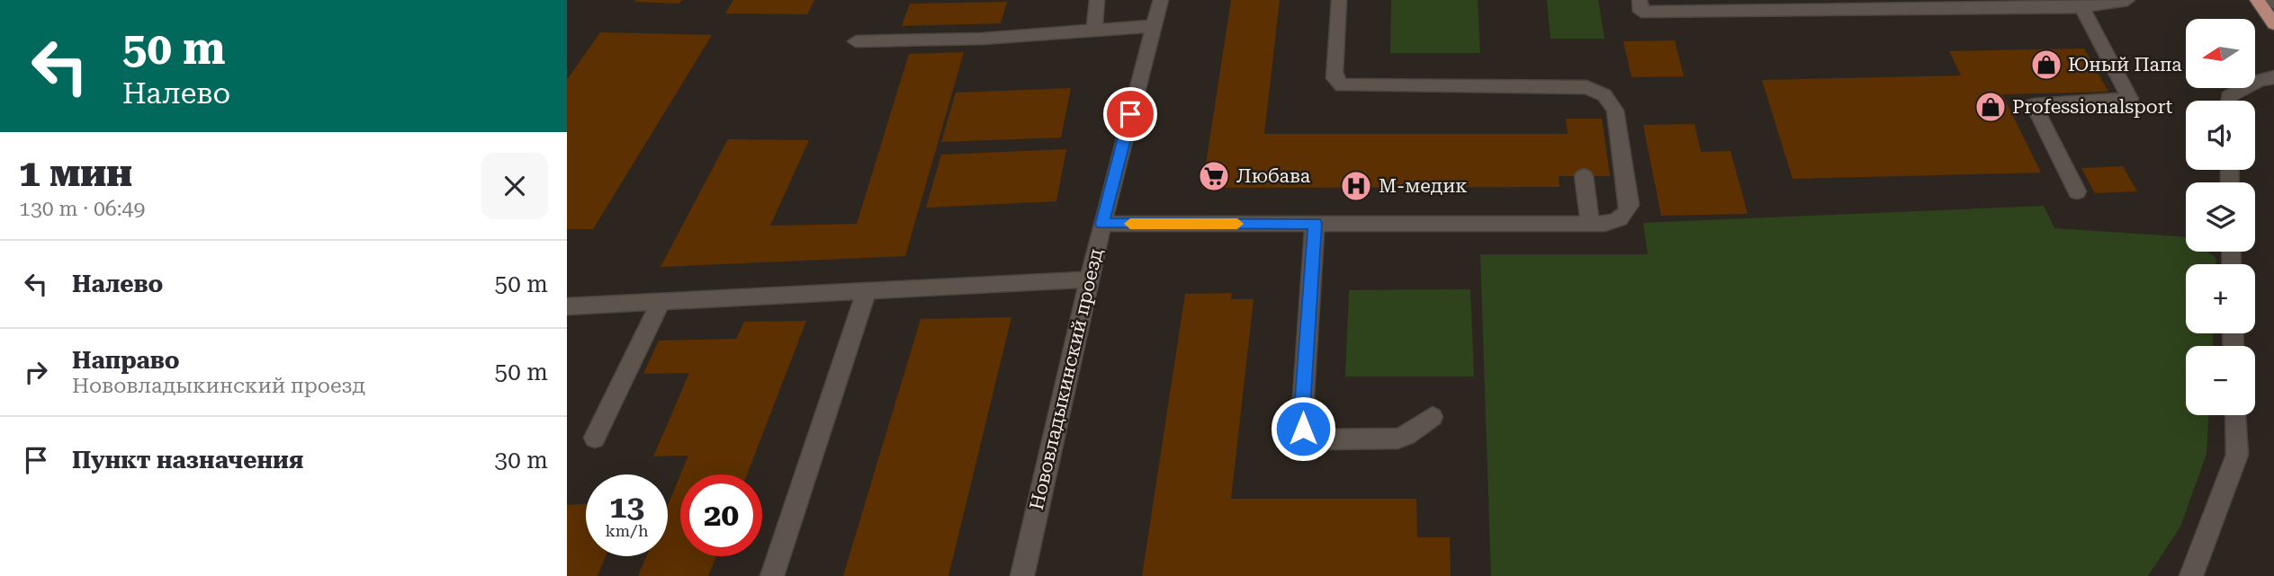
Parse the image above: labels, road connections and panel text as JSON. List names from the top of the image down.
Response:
{
  "streets": {
    "street": ["Нововладыкинский проезд"]
  },
  "places": {
    "shop": ["Юный Папа", "Professionalsport"],
    "supermarket": ["Любава"],
    "hospital": ["М-медик"]
  },
  "north": "left",
  "page": {
    "turn": ["50 m", "Налево"],
    "map_buttons": ["+", "−"],
    "heading": ["1 мин", "130 m · 06:49"],
    "list": [
      {
        "name": "Налево",
        "value": "50 m"
      },
      {
        "name": "Направо",
        "note": "Нововладыкинский проезд",
        "value": "50 m"
      },
      {
        "name": "Пункт назначения",
        "value": "30 m"
      }
    ],
    "speed": "13 km/h",
    "limit": "20"
  }
}
